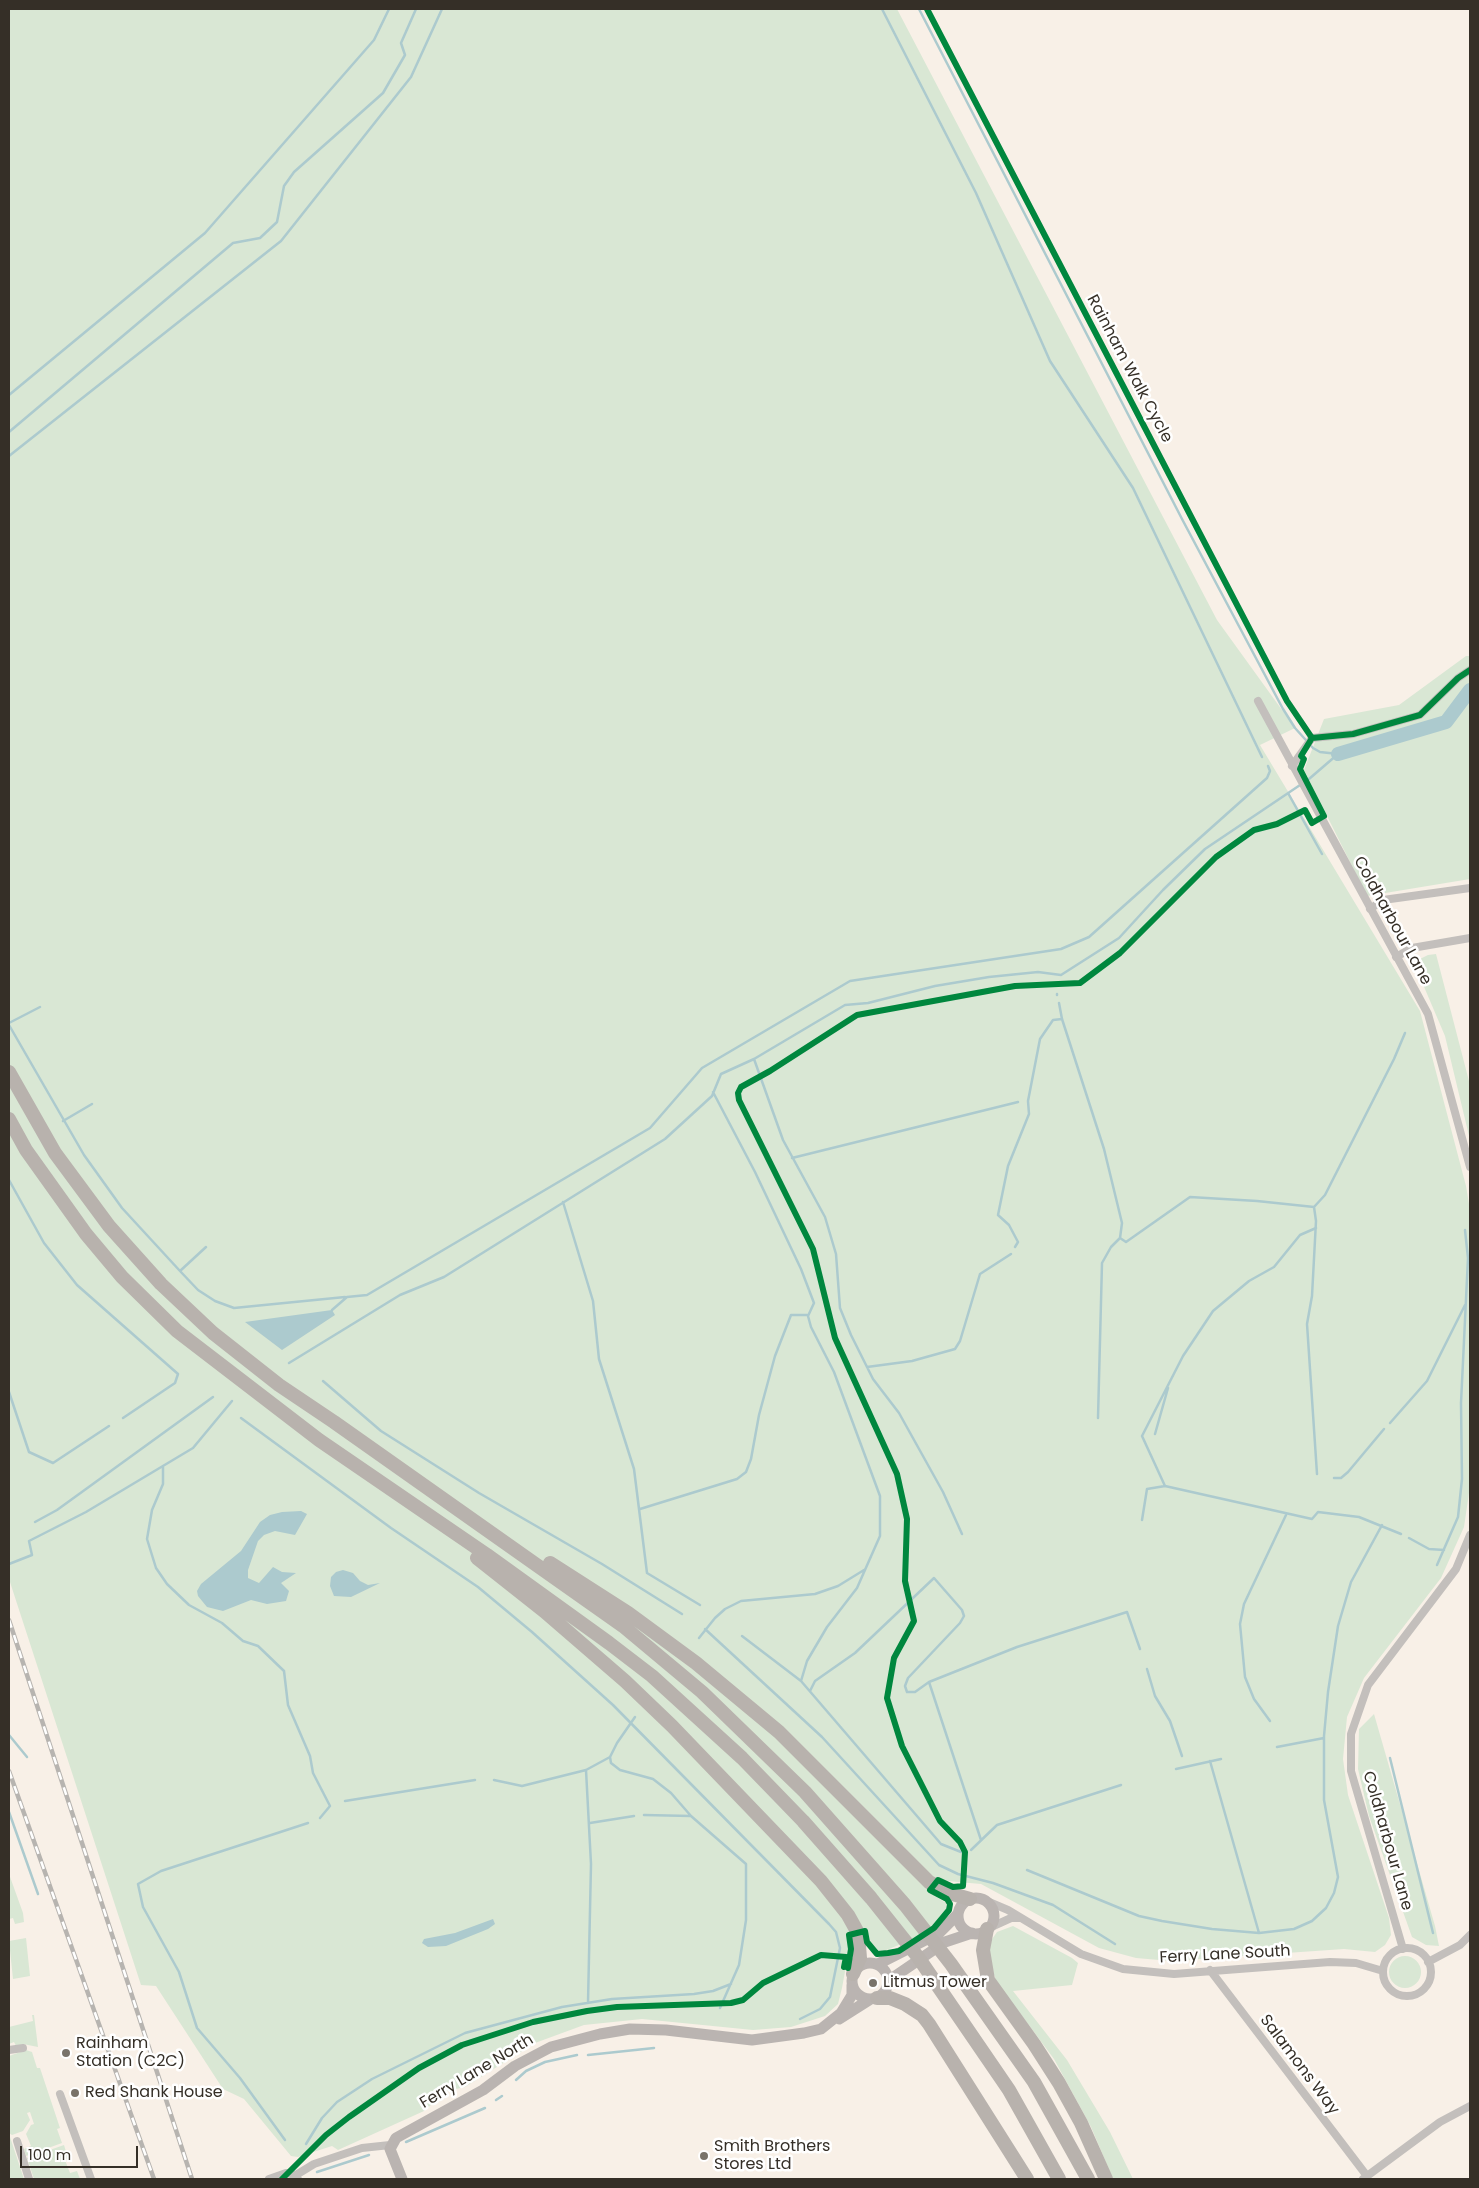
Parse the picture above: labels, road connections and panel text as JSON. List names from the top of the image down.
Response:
{
  "streets": {
    "street": [
      "Coldharbour Lane",
      "Ferry Lane South",
      "Salamons Way",
      "Ferry Lane North"
    ],
    "cycle path": ["Rainham Walk Cycle"]
  },
  "crossings": [
    ["Coldharbour Lane", "Ferry Lane South"],
    ["Ferry Lane South", "Salamons Way"]
  ],
  "places": [
    "Litmus Tower",
    "Rainham Station (C2C)",
    "Red Shank House",
    "Smith Brothers Stores Ltd"
  ],
  "scale_bar": "100 m"
}
